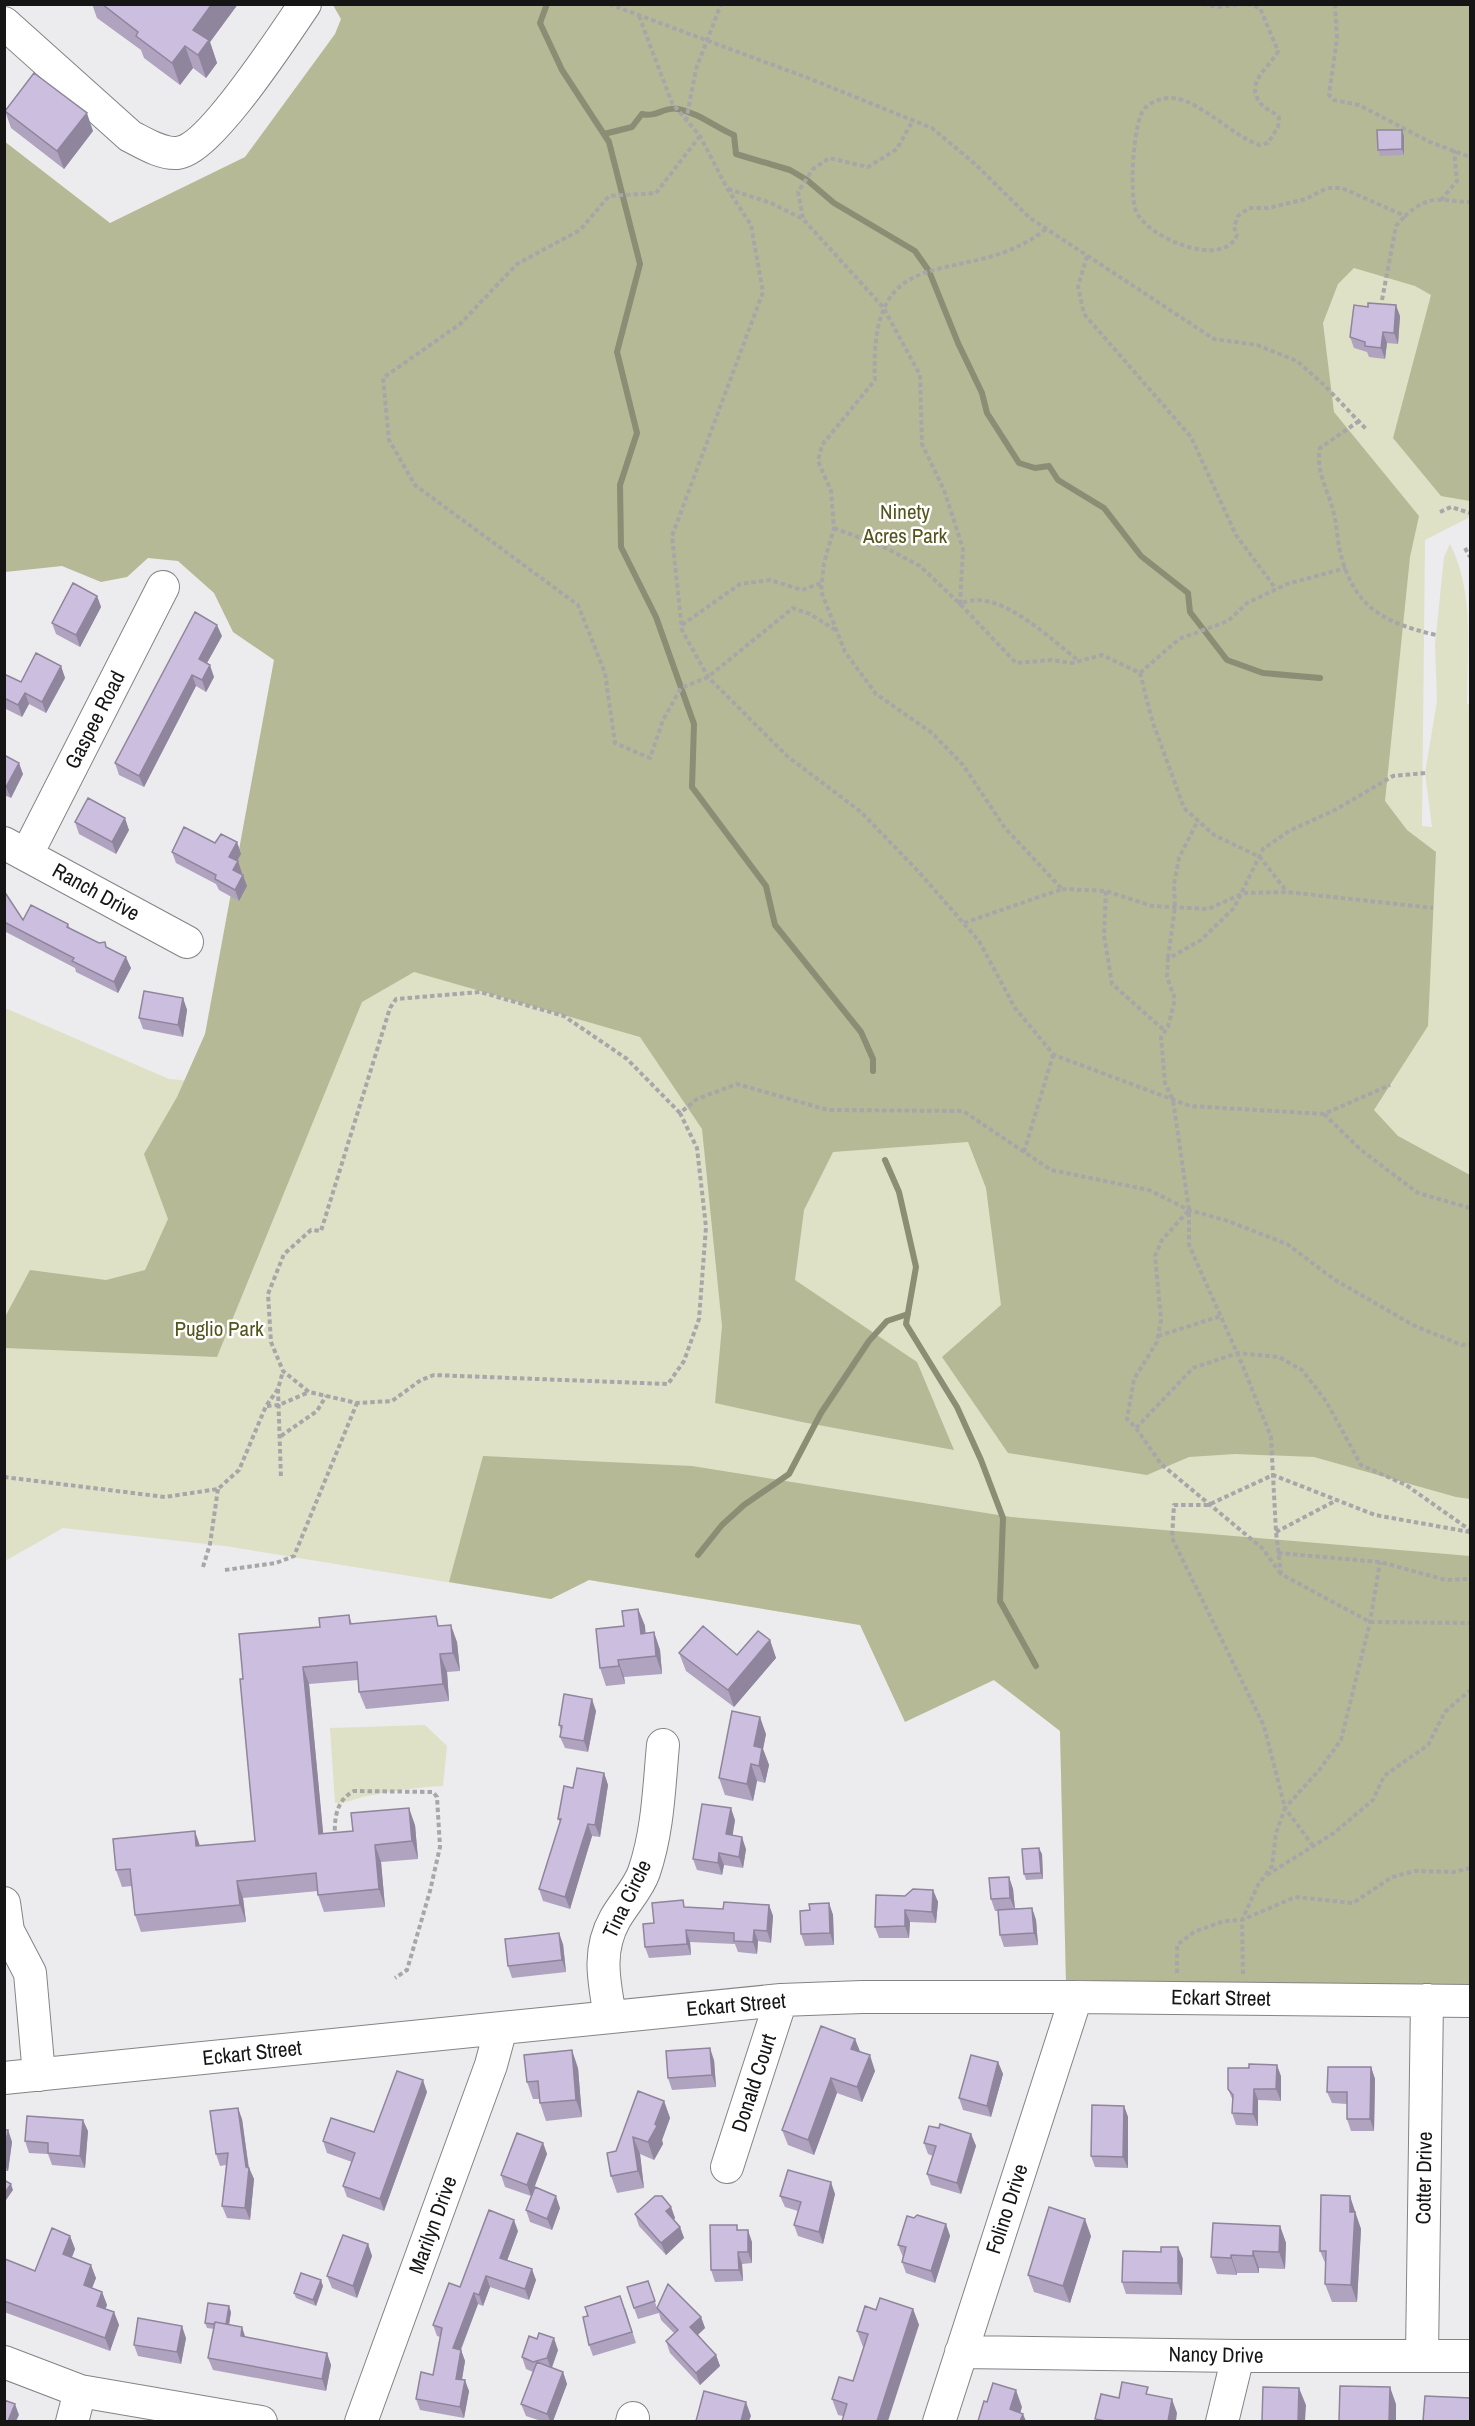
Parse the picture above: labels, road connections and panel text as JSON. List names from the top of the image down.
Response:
{
  "streets": {
    "street": [
      "Gaspee Road",
      "Ranch Drive",
      "Tina Circle",
      "Eckart Street",
      "Donald Court",
      "Cotter Drive",
      "Folino Drive",
      "Marilyn Drive",
      "Nancy Drive"
    ]
  },
  "crossings": [
    ["Gaspee Road", "Ranch Drive"],
    ["Tina Circle", "Eckart Street"],
    ["Eckart Street", "Donald Court"],
    ["Eckart Street", "Cotter Drive"],
    ["Eckart Street", "Folino Drive"],
    ["Eckart Street", "Marilyn Drive"],
    ["Cotter Drive", "Nancy Drive"],
    ["Folino Drive", "Nancy Drive"]
  ],
  "parks": ["Ninety Acres Park", "Puglio Park"]
}
